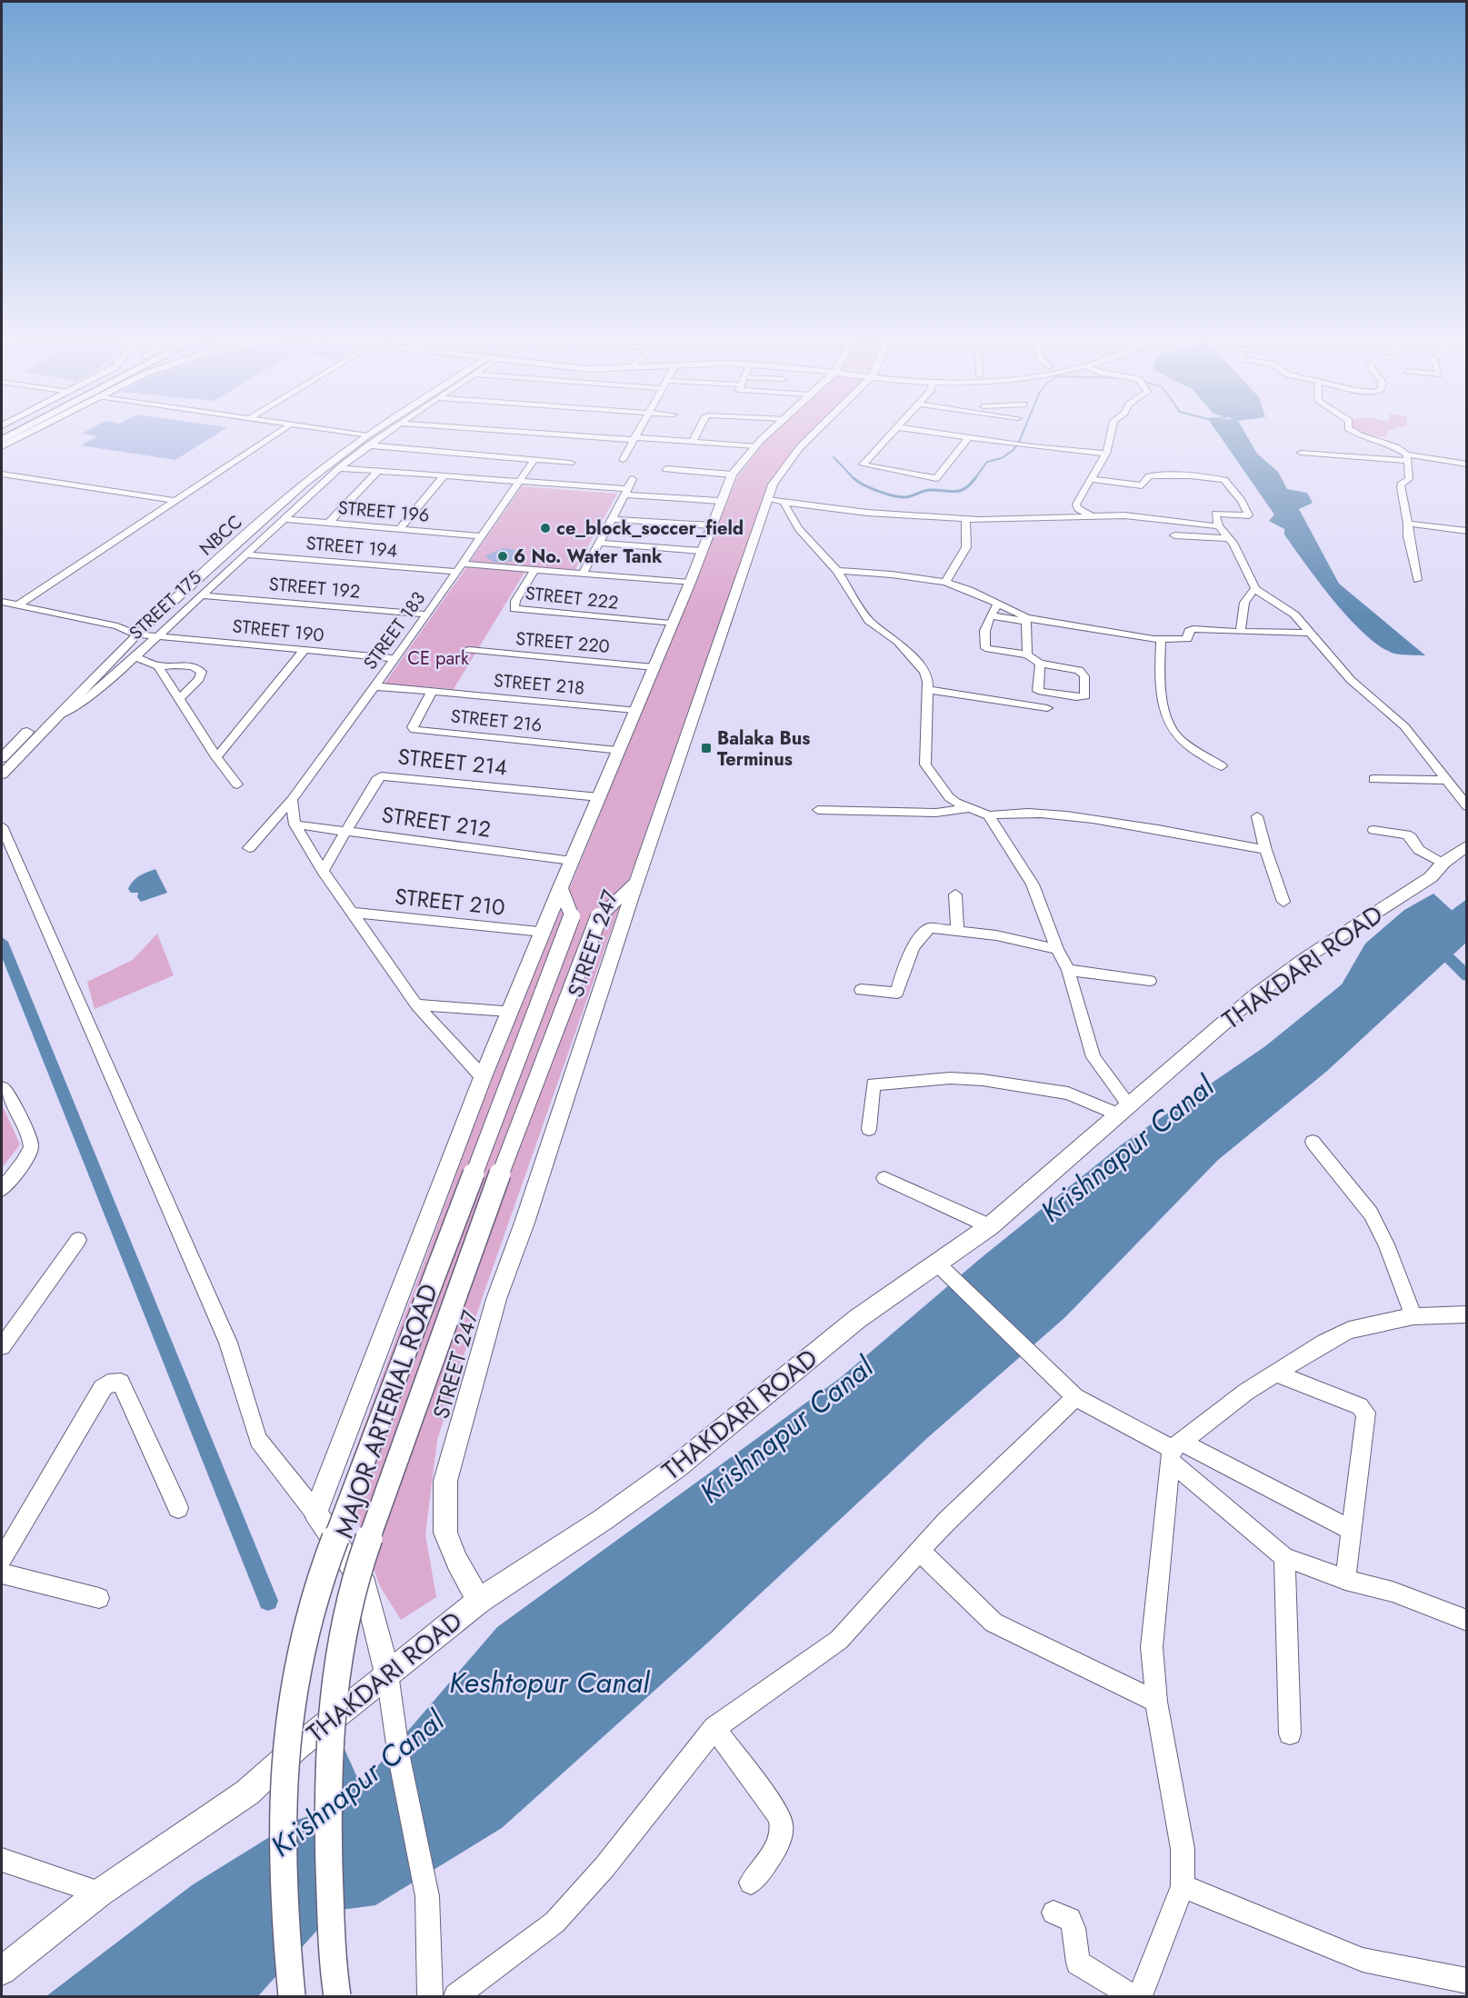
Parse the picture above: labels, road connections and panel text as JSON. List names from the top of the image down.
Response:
{
  "streets": {
    "street": [
      "STREET 196",
      "NBCC",
      "STREET 194",
      "STREET 192",
      "STREET 222",
      "STREET 175",
      "STREET 190",
      "STREET 183",
      "STREET 220",
      "STREET 218",
      "STREET 216",
      "STREET 214",
      "STREET 212",
      "STREET 210",
      "STREET 247",
      "THAKDARI ROAD",
      "MAJOR ARTERIAL ROAD"
    ]
  },
  "crossings": [
    ["STREET 196", "STREET 175"],
    ["STREET 196", "STREET 183"],
    ["NBCC", "STREET 175"],
    ["NBCC", "STREET 190"],
    ["STREET 194", "STREET 222"],
    ["STREET 194", "STREET 175"],
    ["STREET 194", "STREET 183"],
    ["STREET 192", "STREET 175"],
    ["STREET 192", "STREET 183"],
    ["STREET 175", "STREET 190"],
    ["STREET 190", "STREET 183"],
    ["STREET 183", "STREET 218"],
    ["STREET 218", "STREET 216"],
    ["STREET 214", "STREET 212"],
    ["STREET 247", "THAKDARI ROAD"],
    ["STREET 247", "MAJOR ARTERIAL ROAD"]
  ],
  "water": ["Krishnapur Canal", "Keshtopur Canal"],
  "parks": ["CE park"],
  "places": {
    "other": ["ce_block_soccer_field", "6 No. Water Tank"],
    "transit": ["Balaka Bus Terminus"]
  }
}
